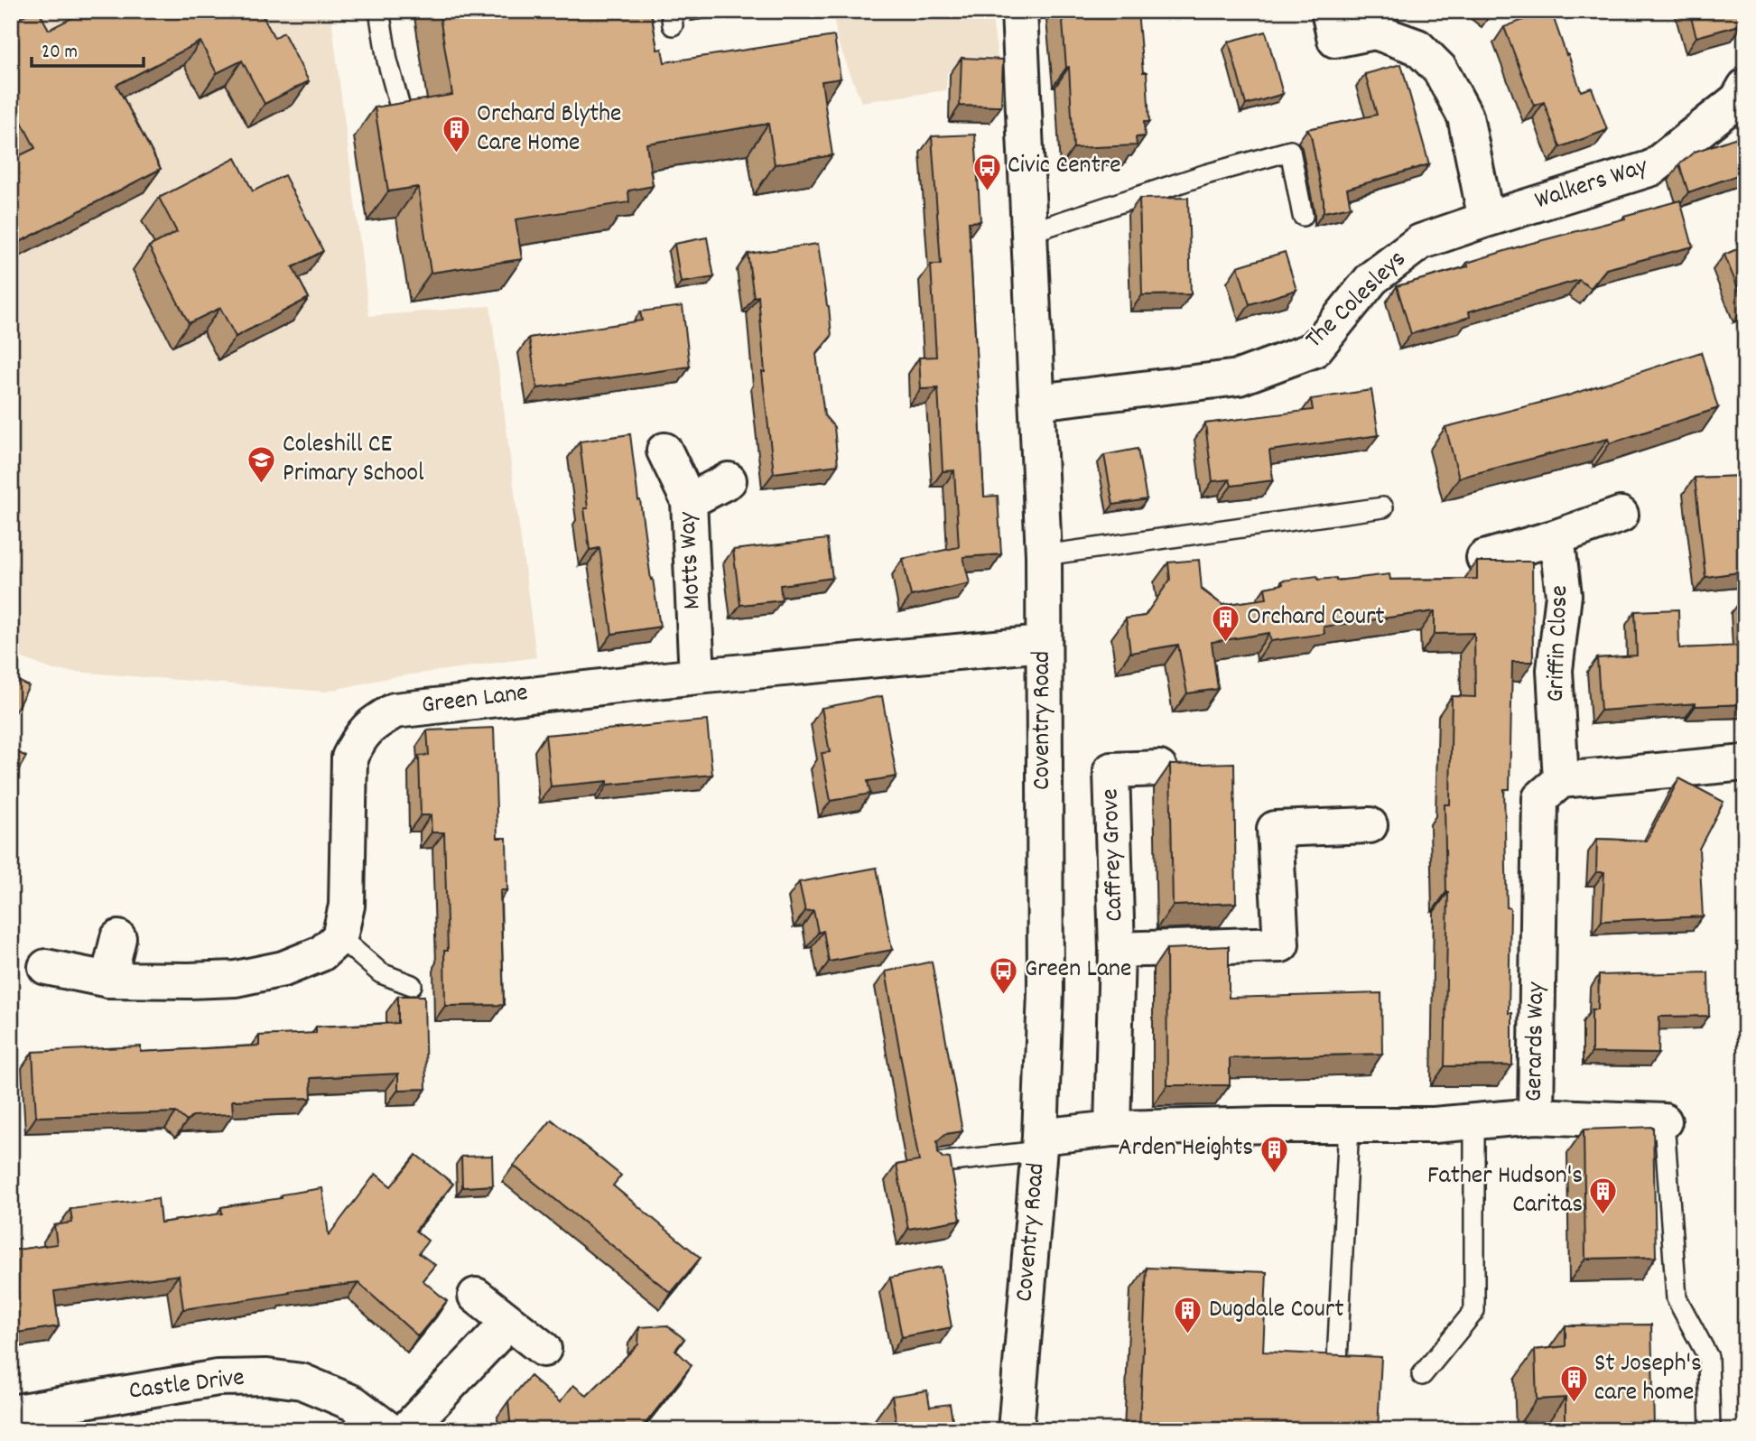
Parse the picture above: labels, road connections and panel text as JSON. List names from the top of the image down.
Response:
{
  "streets": {
    "street": [
      "Walkers Way",
      "The Colesleys",
      "Motts Way",
      "Griffin Close",
      "Green Lane",
      "Coventry Road",
      "Caffrey Grove",
      "Gerards Way",
      "Castle Drive"
    ]
  },
  "crossings": [
    ["Walkers Way", "The Colesleys"],
    ["The Colesleys", "Coventry Road"],
    ["Motts Way", "Green Lane"],
    ["Griffin Close", "Gerards Way"],
    ["Green Lane", "Coventry Road"],
    ["Coventry Road", "Gerards Way"],
    ["Caffrey Grove", "Gerards Way"]
  ],
  "places": {
    "building": [
      "Orchard Blythe Care Home",
      "Orchard Court",
      "Arden Heights",
      "Father Hudson's Caritas",
      "Dugdale Court",
      "St Joseph's care home"
    ],
    "bus stop": ["Civic Centre", "Green Lane"],
    "school or university": ["Coleshill CE Primary School"]
  },
  "scale_bar": "20 m"
}
